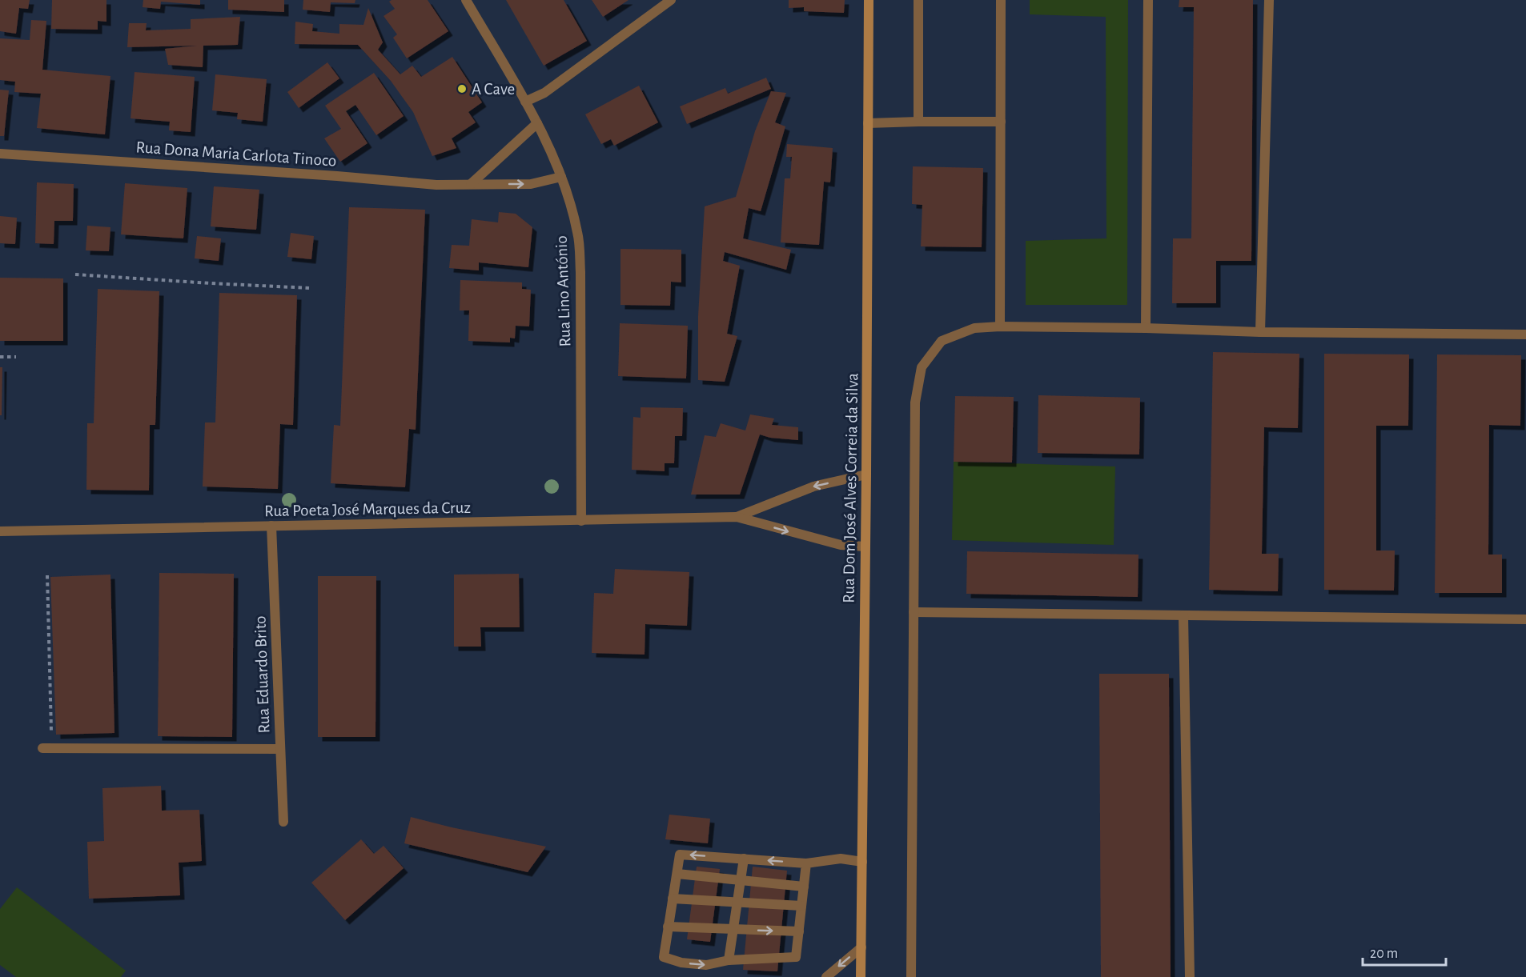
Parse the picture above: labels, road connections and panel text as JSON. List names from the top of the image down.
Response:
{
  "streets": {
    "main road": ["Rua Dom José Alves Correia da Silva"],
    "street": [
      "Rua Dona Maria Carlota Tinoco",
      "Rua Lino António",
      "Rua Poeta José Marques da Cruz",
      "Rua Eduardo Brito"
    ]
  },
  "crossings": [
    ["Rua Dona Maria Carlota Tinoco", "Rua Lino António"],
    ["Rua Lino António", "Rua Poeta José Marques da Cruz"],
    ["Rua Dom José Alves Correia da Silva", "Rua Poeta José Marques da Cruz"],
    ["Rua Poeta José Marques da Cruz", "Rua Eduardo Brito"]
  ],
  "places": ["A Cave"],
  "scale_bar": "20 m"
}
